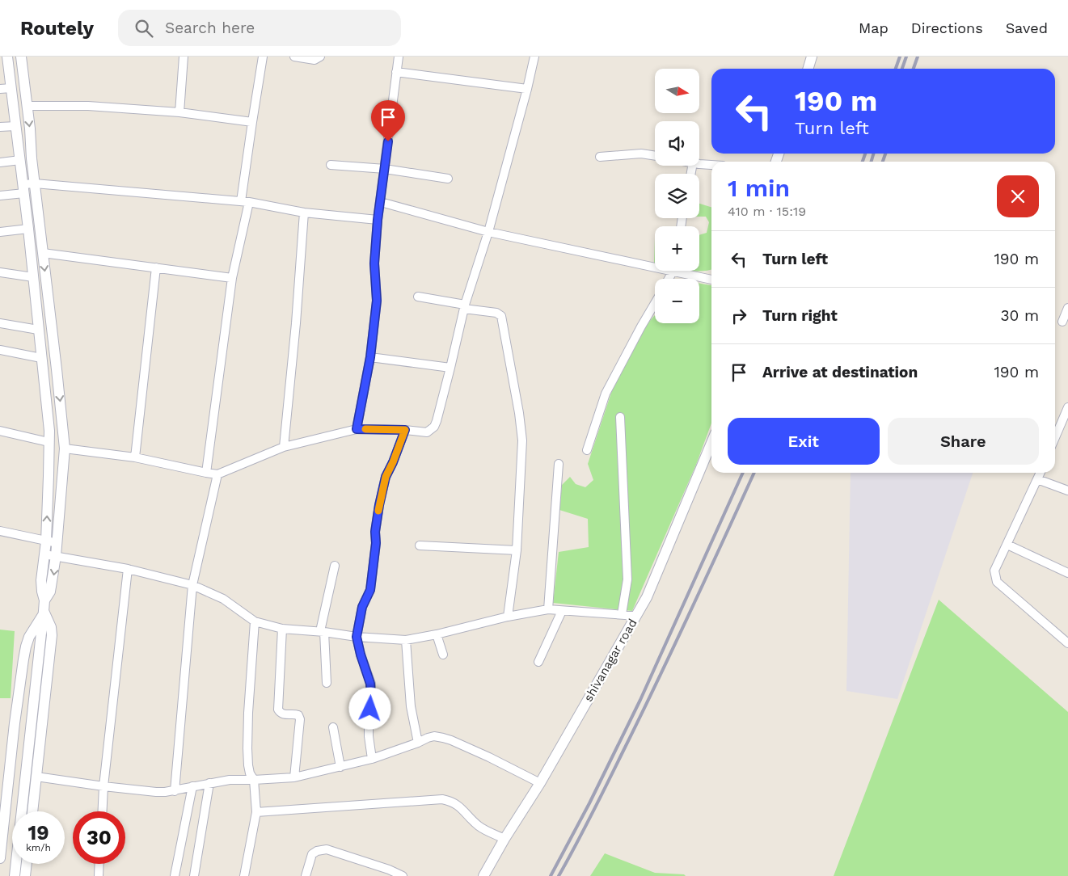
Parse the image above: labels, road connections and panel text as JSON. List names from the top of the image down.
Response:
{
  "streets": {
    "street": ["shivanagar road"]
  },
  "north": "right",
  "page": {
    "header": "Routely",
    "search": "Search here",
    "nav": ["Map", "Directions", "Saved"],
    "map_buttons": ["+", "−"],
    "turn": ["190 m", "Turn left"],
    "heading": ["1 min", "410 m · 15:19"],
    "list": [
      {
        "name": "Turn left",
        "value": "190 m"
      },
      {
        "name": "Turn right",
        "value": "30 m"
      },
      {
        "name": "Arrive at destination",
        "value": "190 m"
      }
    ],
    "buttons": ["Exit", "Share"],
    "speed": "19 km/h",
    "limit": "30"
  }
}
